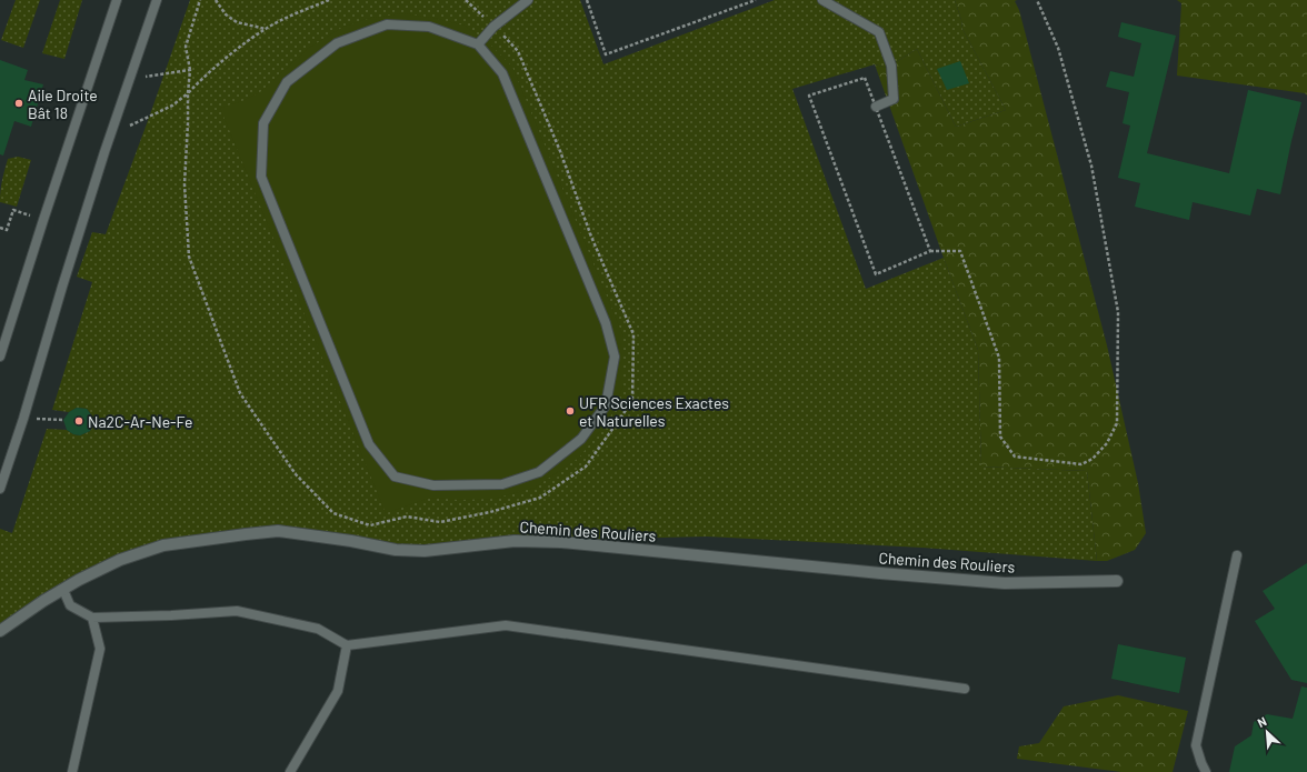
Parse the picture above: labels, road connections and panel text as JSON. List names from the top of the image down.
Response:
{
  "streets": {
    "street": ["Chemin des Rouliers"]
  },
  "places": ["Aile Droite Bât 18", "UFR Sciences Exactes et Naturelles", "Na2C-Ar-Ne-Fe"],
  "north": "top left"
}
